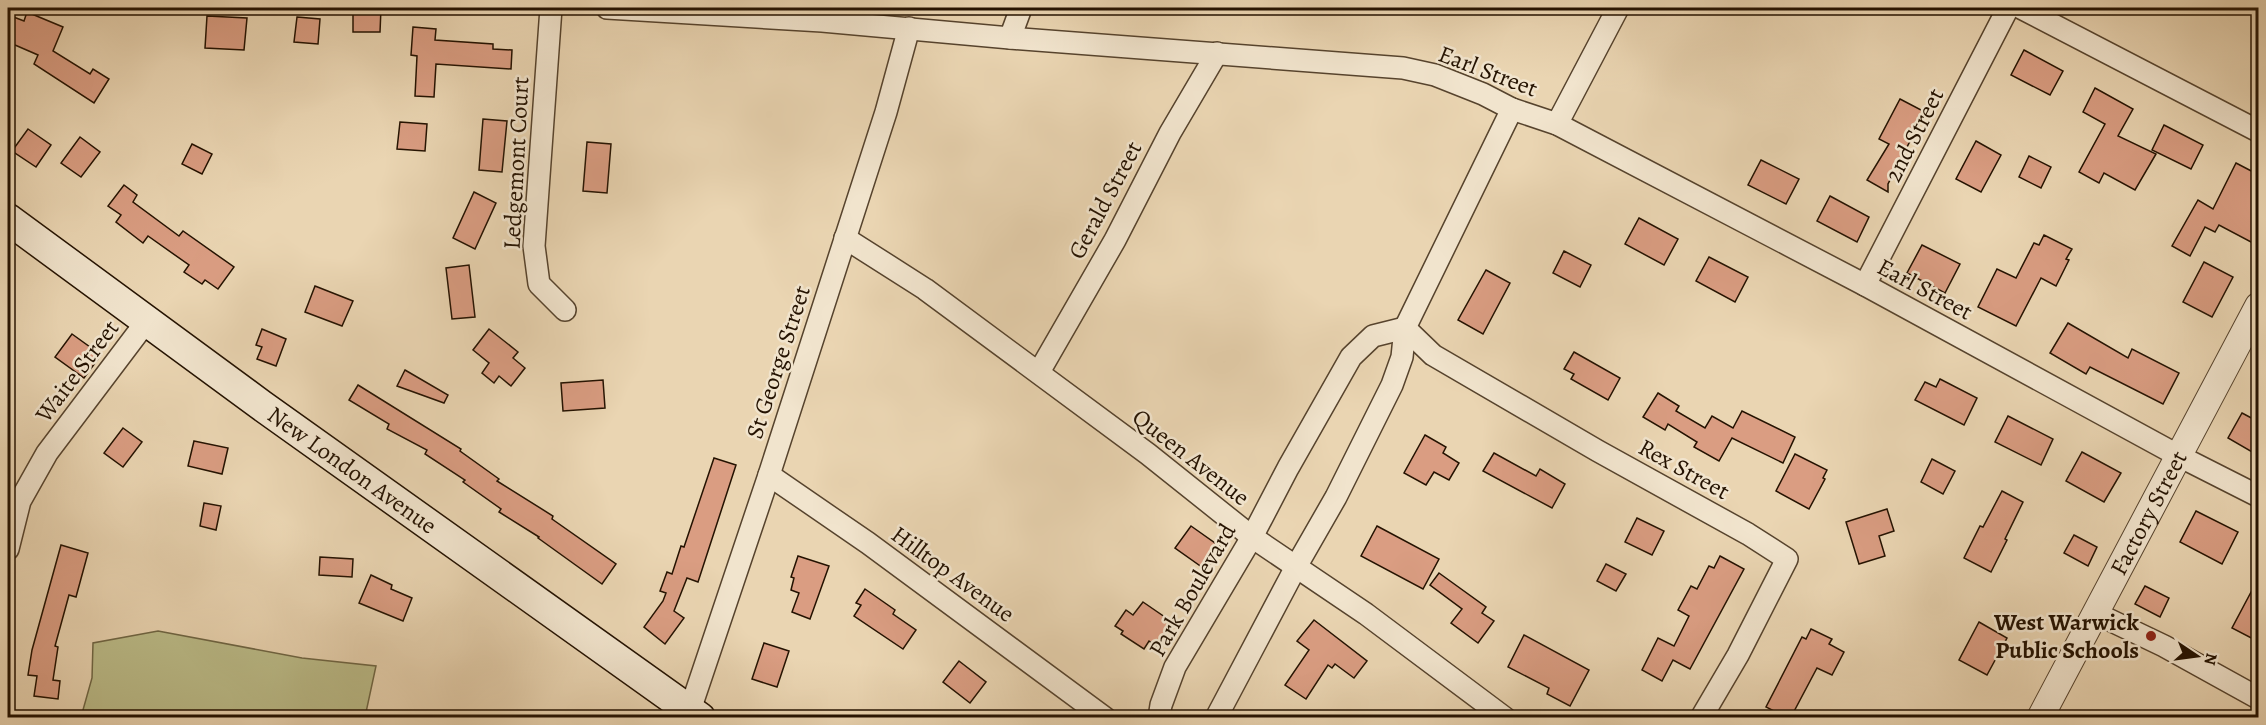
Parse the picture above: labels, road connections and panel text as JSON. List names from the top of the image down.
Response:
{
  "streets": {
    "main road": ["New London Avenue"],
    "street": [
      "Earl Street",
      "2nd Street",
      "Ledgemont Court",
      "Gerald Street",
      "St George Street",
      "Waite Street",
      "Queen Avenue",
      "Rex Street",
      "Factory Street",
      "Hilltop Avenue",
      "Park Boulevard"
    ]
  },
  "crossings": [
    ["Earl Street", "2nd Street"],
    ["Earl Street", "Gerald Street"],
    ["Earl Street", "St George Street"],
    ["Earl Street", "Factory Street"],
    ["Gerald Street", "Queen Avenue"],
    ["St George Street", "Queen Avenue"],
    ["St George Street", "New London Avenue"],
    ["St George Street", "Hilltop Avenue"],
    ["Waite Street", "New London Avenue"],
    ["Queen Avenue", "Park Boulevard"],
    ["Rex Street", "Park Boulevard"]
  ],
  "places": ["West Warwick Public Schools"],
  "north": "right"
}
